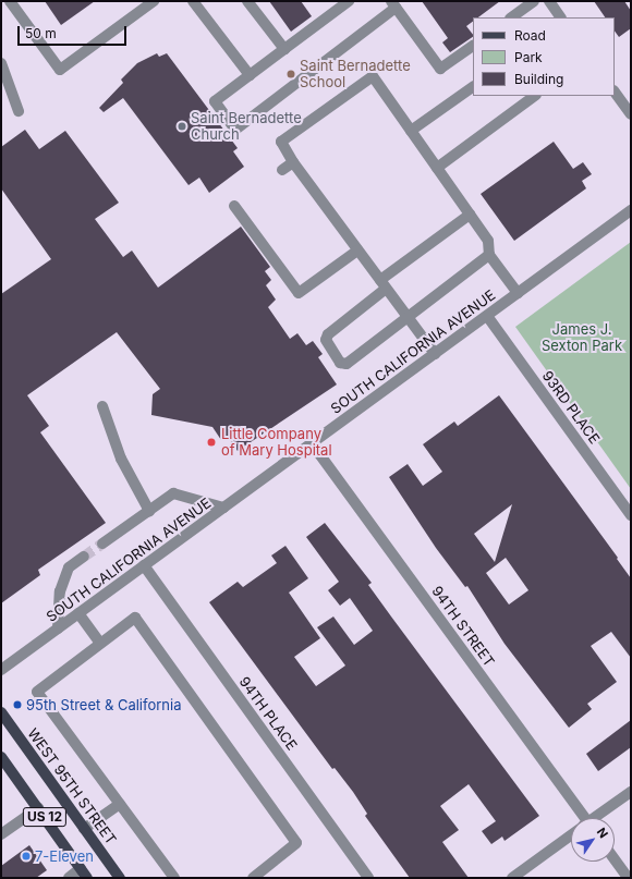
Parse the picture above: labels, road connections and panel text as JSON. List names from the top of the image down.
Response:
{
  "streets": {
    "main road": ["WEST 95TH STREET", "US 12"],
    "street": [
      "SOUTH CALIFORNIA AVENUE",
      "93RD PLACE",
      "94TH STREET",
      "94TH PLACE"
    ]
  },
  "crossings": [
    ["SOUTH CALIFORNIA AVENUE", "93RD PLACE"],
    ["SOUTH CALIFORNIA AVENUE", "94TH STREET"],
    ["SOUTH CALIFORNIA AVENUE", "94TH PLACE"]
  ],
  "parks": ["James J. Sexton Park"],
  "places": [
    "Saint Bernadette School",
    "Saint Bernadette Church",
    "Little Company of Mary Hospital",
    "95th Street & California",
    "7-Eleven"
  ],
  "legend": ["Road", "Park", "Building"],
  "scale_bar": "50 m",
  "north": "top right"
}
